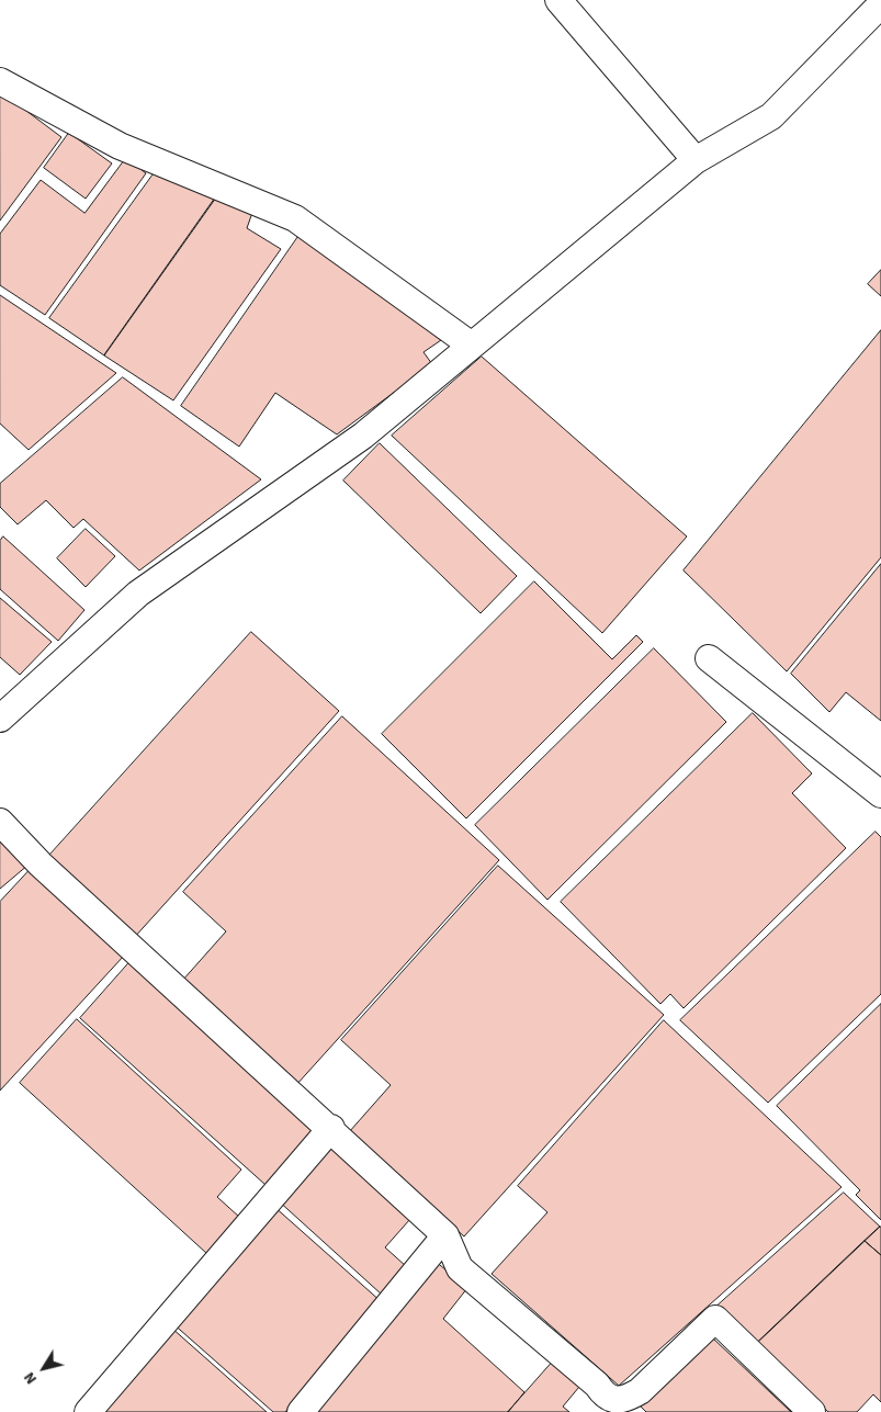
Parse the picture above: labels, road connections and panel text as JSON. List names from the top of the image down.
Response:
{
  "north": "bottom left"
}
